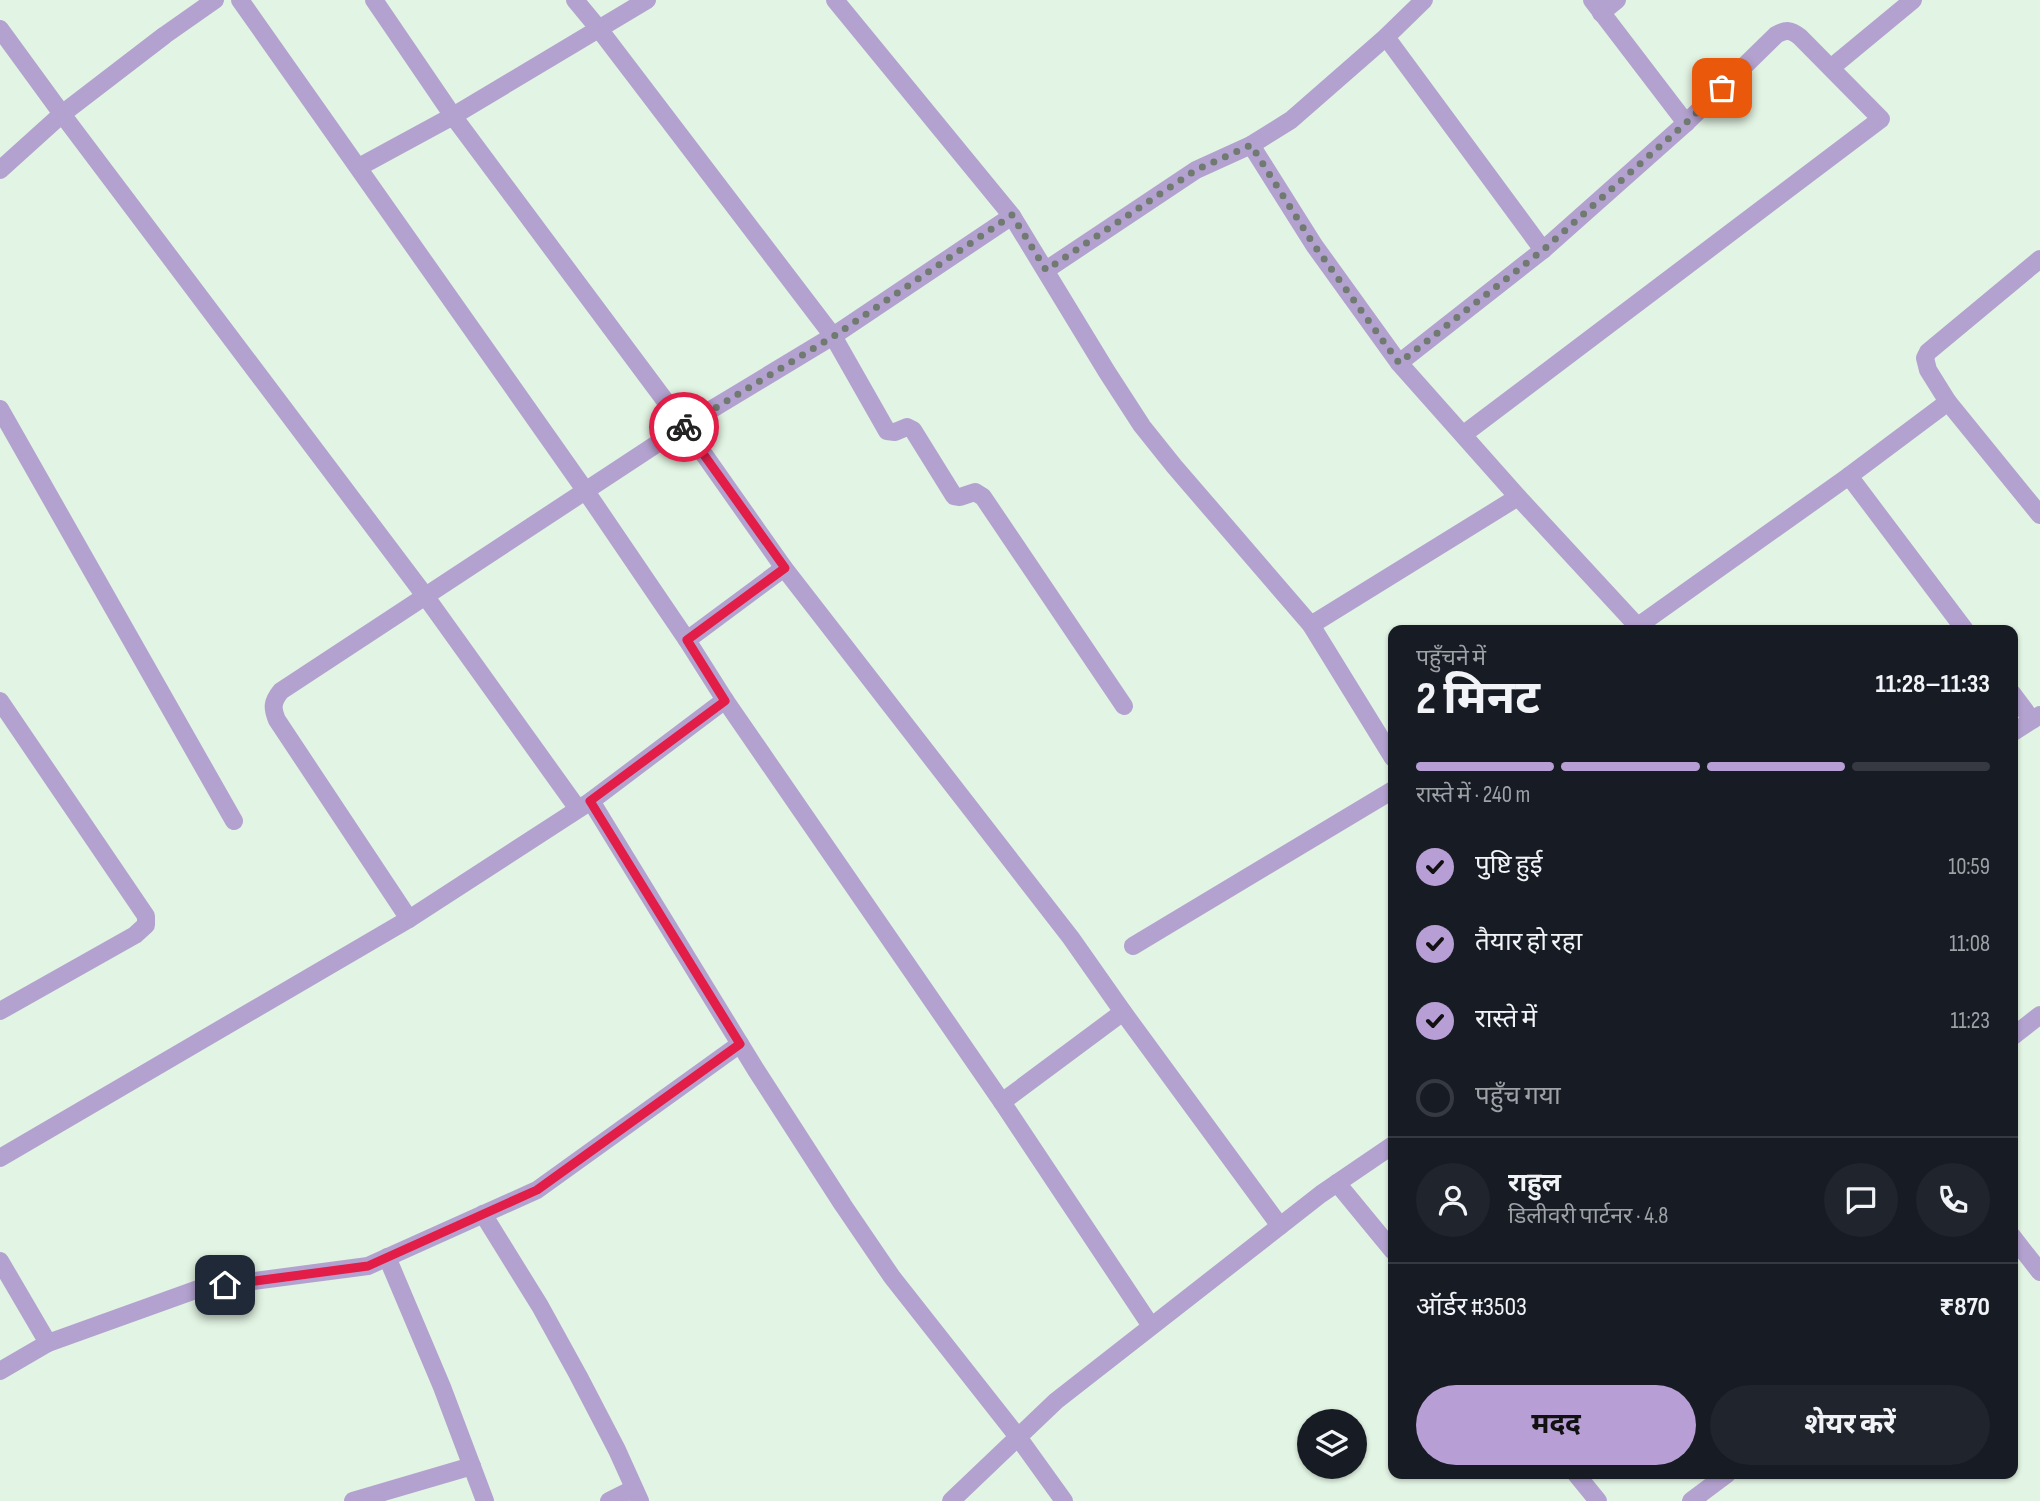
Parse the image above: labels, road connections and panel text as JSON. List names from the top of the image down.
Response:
{
  "page": {
    "heading": ["2 मिनट", "पहुँचने में", "11:28–11:33"],
    "panel": [
      "राहुल",
      "डिलीवरी पार्टनर · 4.8",
      "ऑर्डर #3503",
      "₹870"
    ],
    "bar": "रास्ते में · 240 m",
    "list": [
      ["पुष्टि हुई", "10:59"],
      ["तैयार हो रहा", "11:08"],
      ["रास्ते में", "11:23"],
      "पहुँच गया"
    ],
    "buttons": ["मदद", "शेयर करें"]
  }
}
